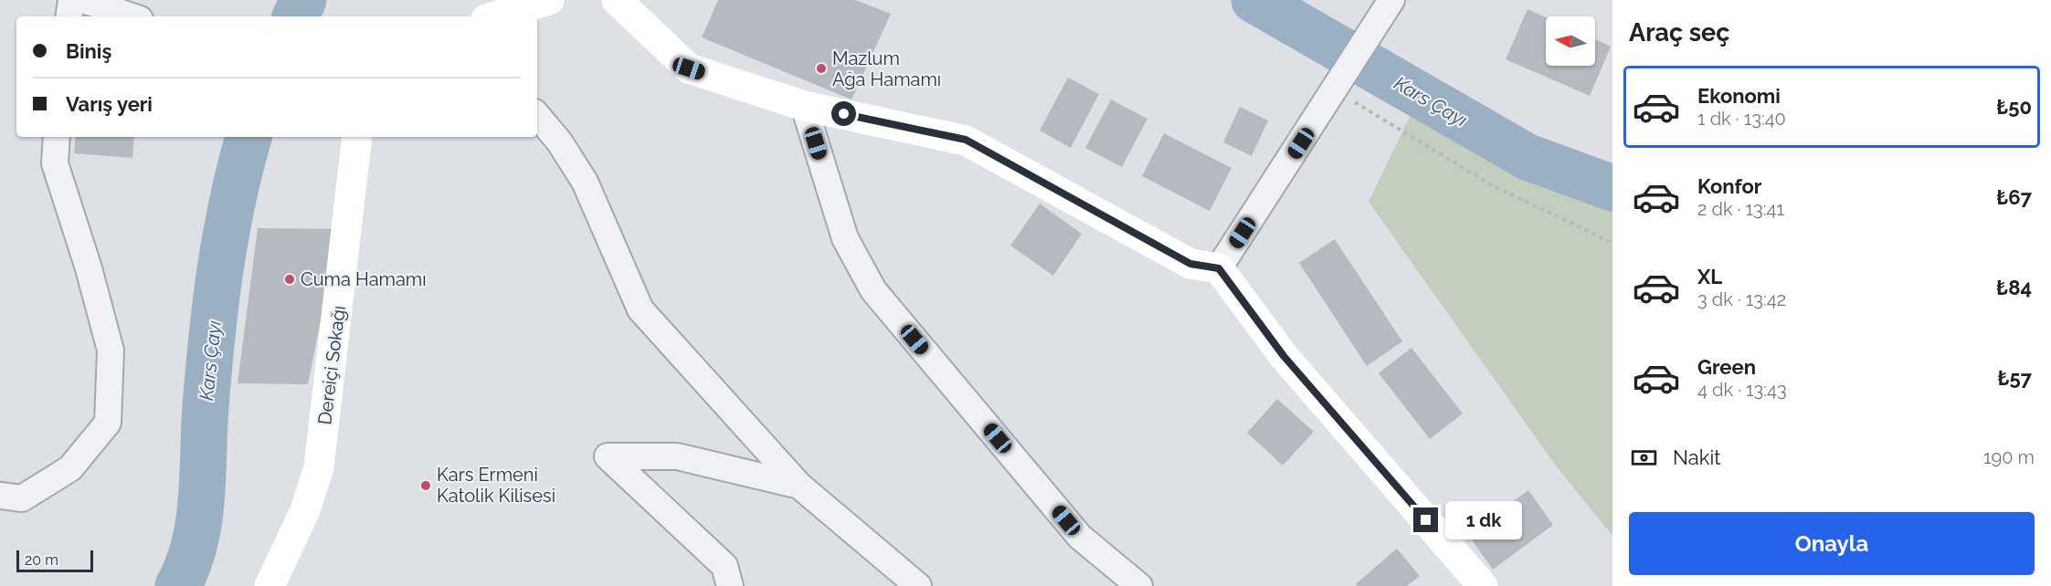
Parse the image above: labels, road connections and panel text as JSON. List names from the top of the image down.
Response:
{
  "streets": {
    "street": ["Dereiçi Sokağı"]
  },
  "water": ["Kars Çayı"],
  "places": ["Mazlum Ağa Hamamı", "Cuma Hamamı", "Kars Ermeni Katolik Kilisesi"],
  "scale_bar": "20 m",
  "north": "left",
  "page": {
    "heading": "Araç seç",
    "banner": ["Biniş", "Varış yeri"],
    "list": [
      {
        "name": "Ekonomi",
        "note": "1 dk · 13:40",
        "value": "₺50"
      },
      {
        "name": "Konfor",
        "note": "2 dk · 13:41",
        "value": "₺67"
      },
      {
        "name": "XL",
        "note": "3 dk · 13:42",
        "value": "₺84"
      },
      {
        "name": "Green",
        "note": "4 dk · 13:43",
        "value": "₺57"
      }
    ],
    "pay": ["Nakit", "190 m"],
    "bubble": "1 dk",
    "buttons": "Onayla",
    "scale": "20 m"
  }
}
